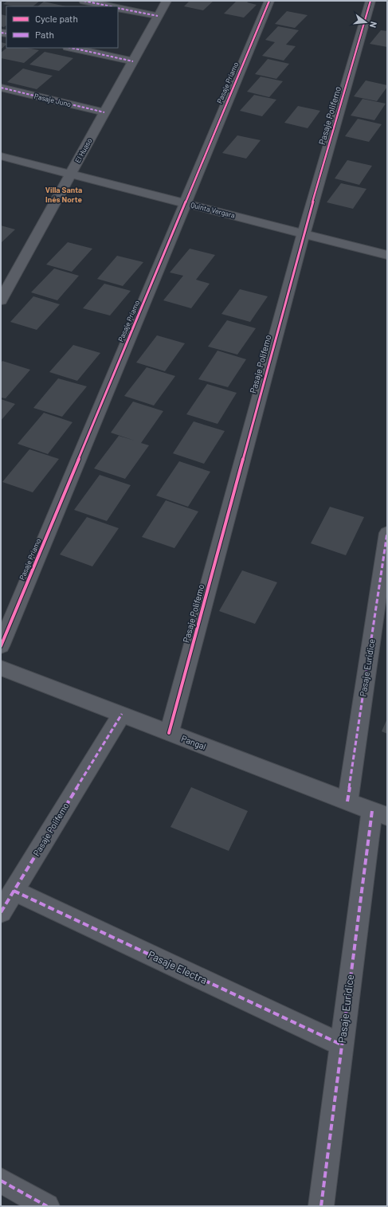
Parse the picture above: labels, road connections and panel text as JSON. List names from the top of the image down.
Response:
{
  "streets": {
    "street": [
      "Pasaje Priamo",
      "Pasaje Juno",
      "Pasaje Polifemo",
      "El Huaso",
      "Quinta Vergara",
      "Pasaje Euridice",
      "Pangal",
      "Pasaje Electra"
    ]
  },
  "crossings": [
    ["Pasaje Priamo", "Quinta Vergara"],
    ["Pasaje Juno", "El Huaso"],
    ["Pasaje Polifemo", "Quinta Vergara"],
    ["Pasaje Polifemo", "Pangal"],
    ["Pasaje Polifemo", "Pasaje Electra"],
    ["El Huaso", "Quinta Vergara"],
    ["Pasaje Euridice", "Pangal"],
    ["Pasaje Euridice", "Pasaje Electra"]
  ],
  "districts": ["Villa Santa Inés Norte"],
  "legend": ["Cycle path", "Path"],
  "north": "right"
}
